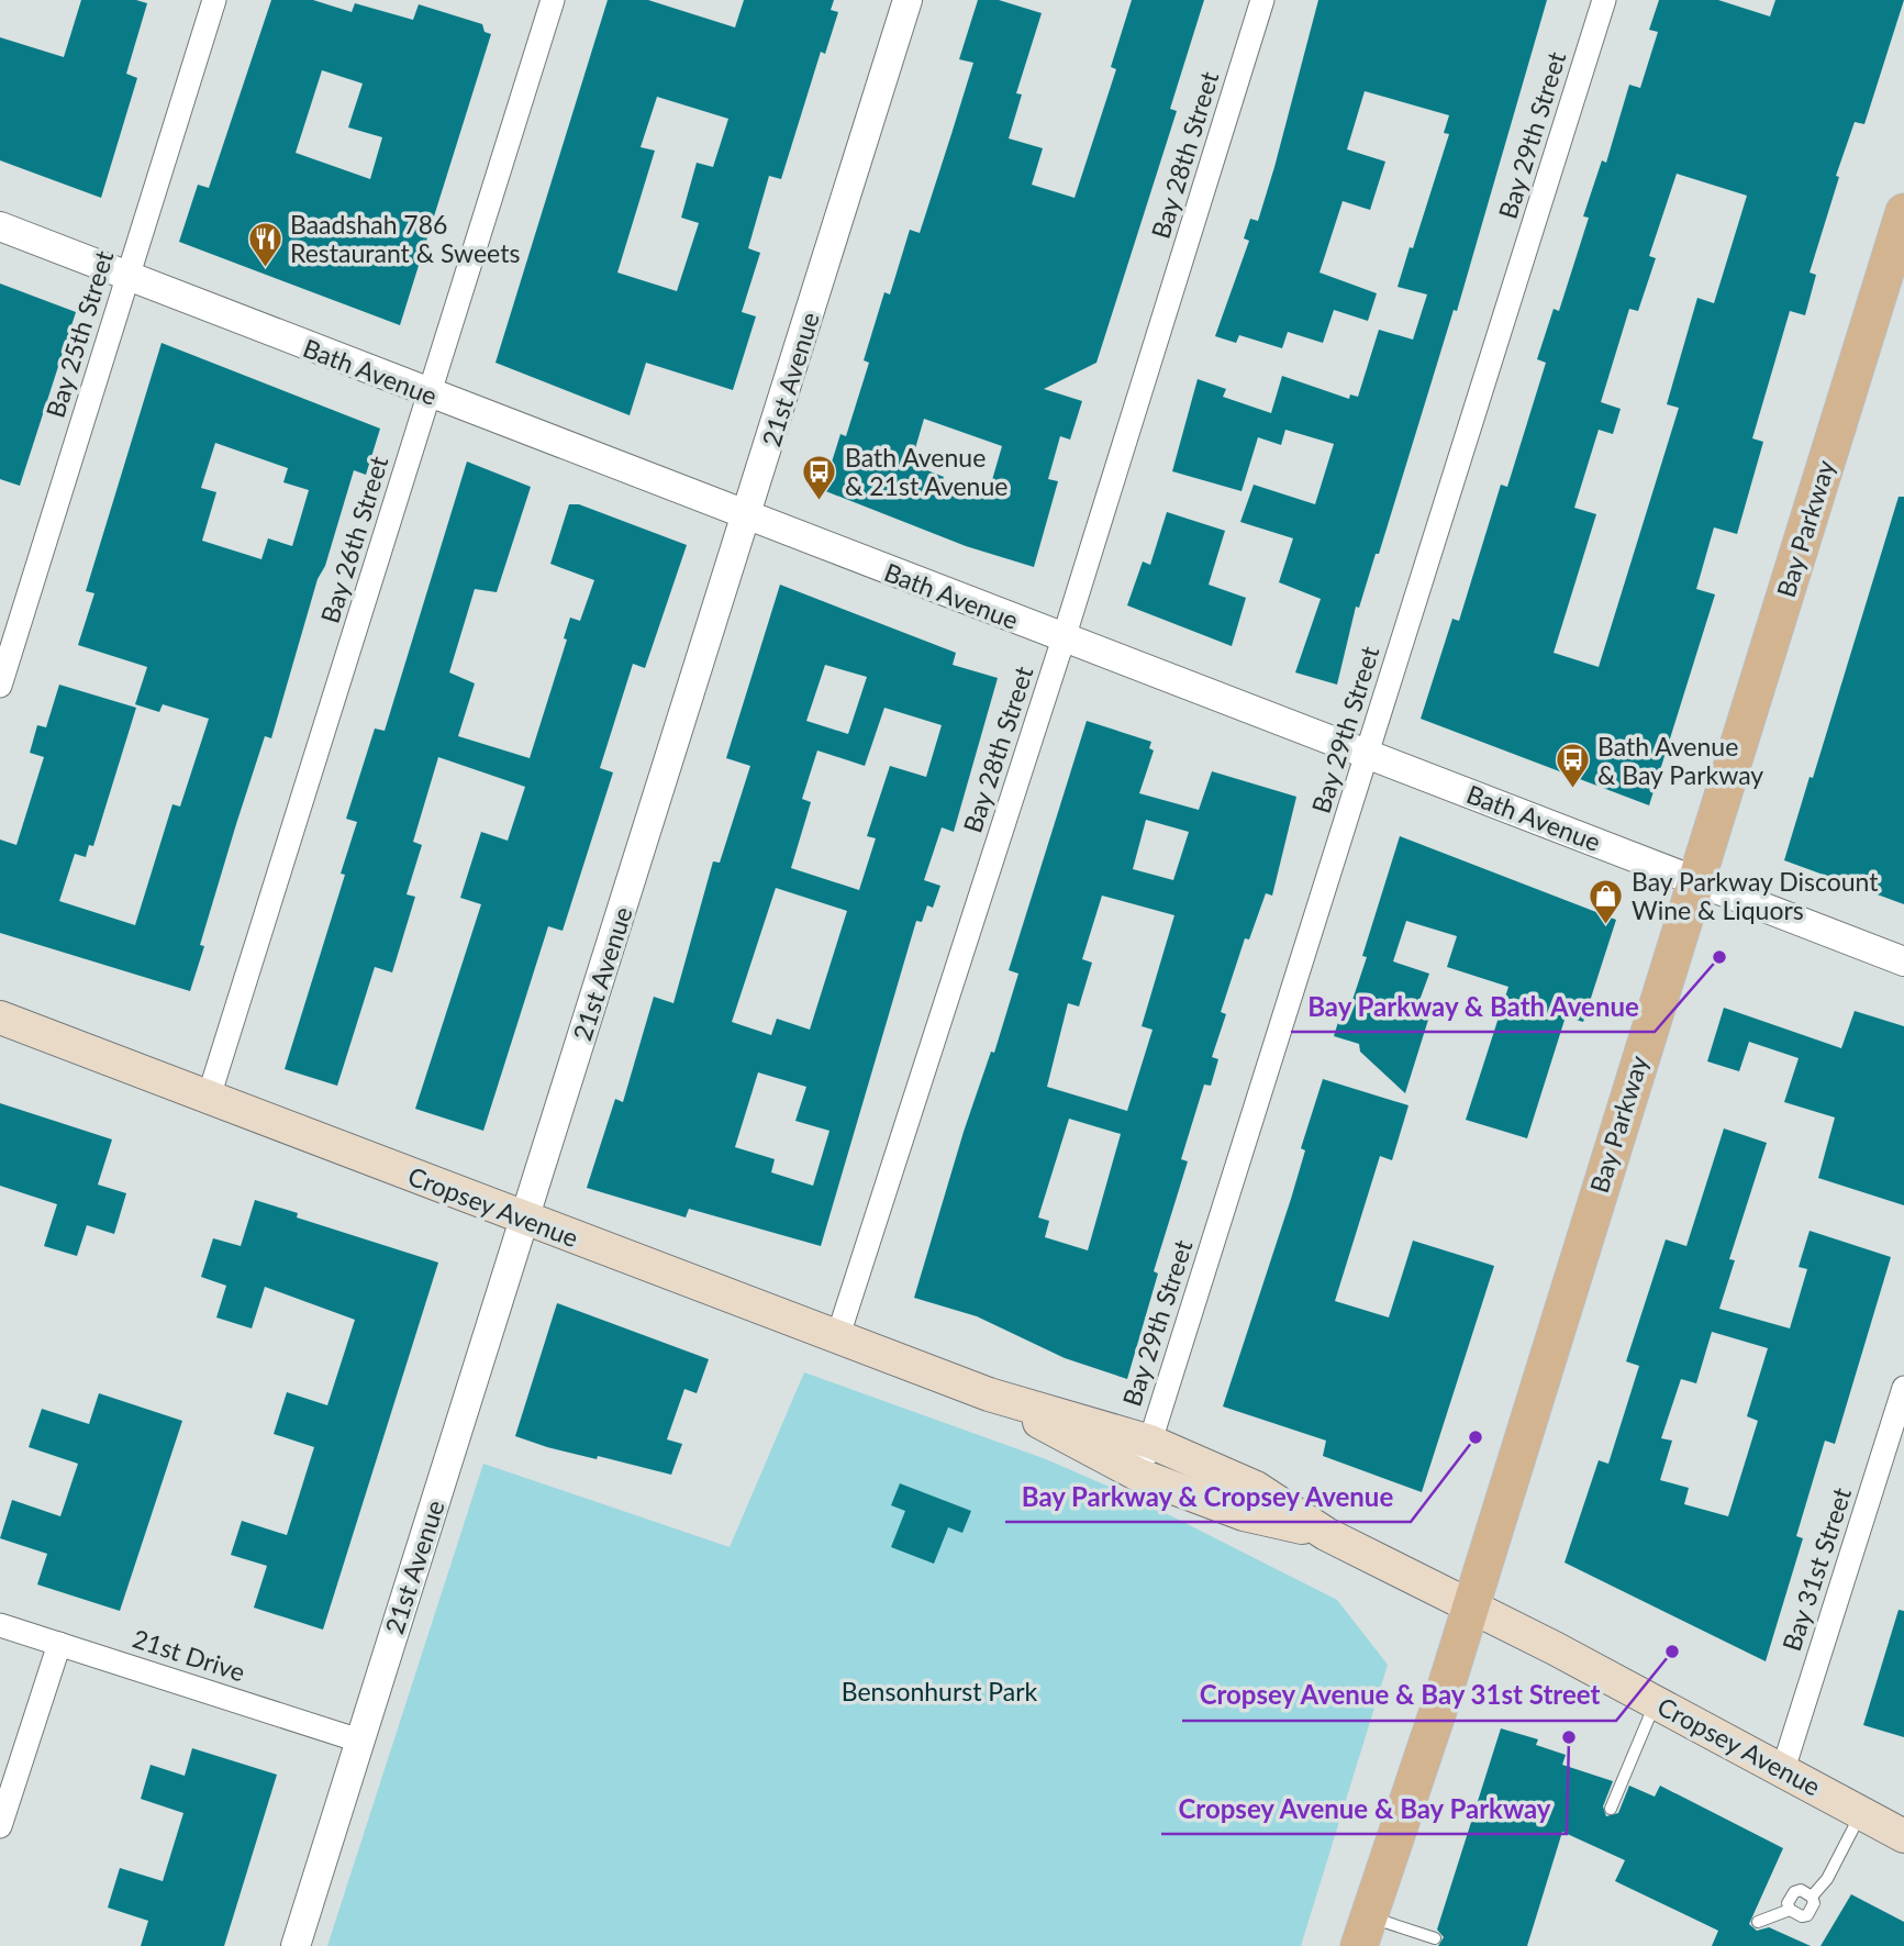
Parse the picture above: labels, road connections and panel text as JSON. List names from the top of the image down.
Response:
{
  "streets": {
    "main road": ["Bay Parkway", "Cropsey Avenue"],
    "street": [
      "Bay 29th Street",
      "Bay 28th Street",
      "Bay 25th Street",
      "Bath Avenue",
      "21st Avenue",
      "Bay 26th Street",
      "Bay 31st Street",
      "21st Drive"
    ]
  },
  "crossings": [
    ["Bay 29th Street", "Bath Avenue"],
    ["Bay 29th Street", "Cropsey Avenue"],
    ["Bay 28th Street", "Bath Avenue"],
    ["Bay 28th Street", "Cropsey Avenue"],
    ["Bay 25th Street", "Bath Avenue"],
    ["Bath Avenue", "21st Avenue"],
    ["Bath Avenue", "Bay Parkway"],
    ["Bath Avenue", "Bay 26th Street"],
    ["21st Avenue", "Cropsey Avenue"],
    ["21st Avenue", "21st Drive"],
    ["Bay Parkway", "Cropsey Avenue"],
    ["Bay 26th Street", "Cropsey Avenue"],
    ["Cropsey Avenue", "Bay 31st Street"]
  ],
  "parks": ["Bensonhurst Park"],
  "places": {
    "restaurant": ["Baadshah 786 Restaurant & Sweets"],
    "bus stop": ["Bath Avenue & 21st Avenue", "Bath Avenue & Bay Parkway"],
    "shop": ["Bay Parkway Discount Wine & Liquors"],
    "other": [
      "Bay Parkway & Bath Avenue",
      "Bay Parkway & Cropsey Avenue",
      "Cropsey Avenue & Bay 31st Street",
      "Cropsey Avenue & Bay Parkway"
    ]
  }
}
